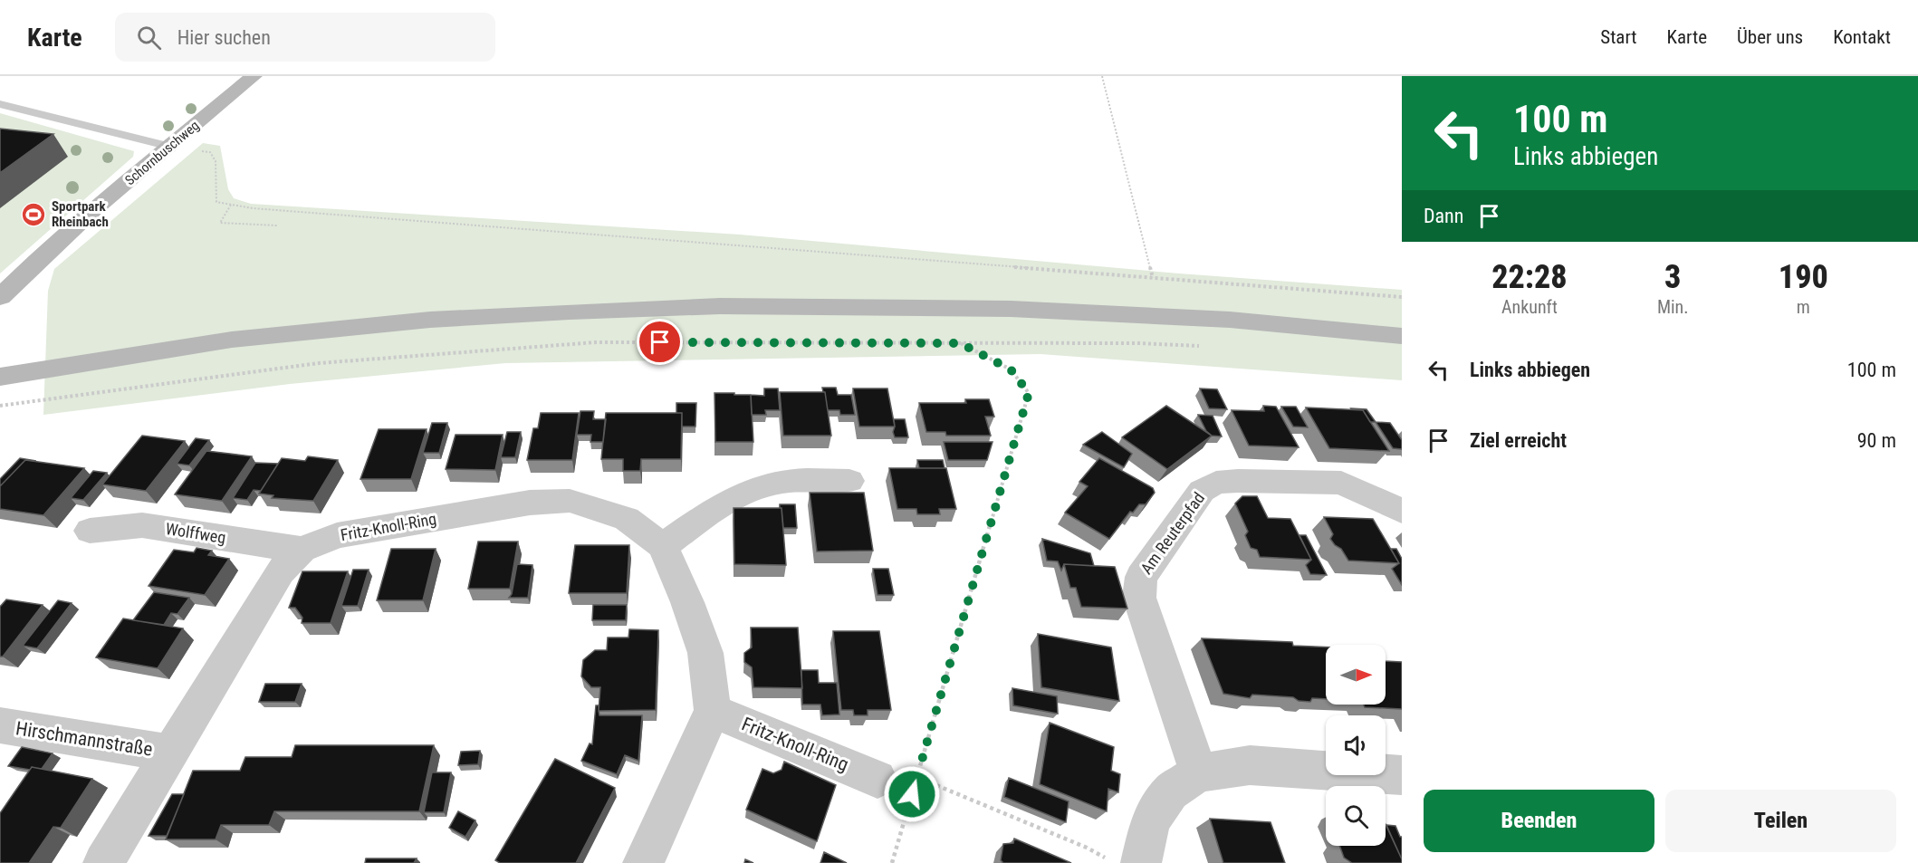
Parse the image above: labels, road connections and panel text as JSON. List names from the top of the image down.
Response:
{
  "streets": {
    "main road": ["Schornbuschweg"],
    "street": [
      "Fritz-Knoll-Ring",
      "Wolffweg",
      "Am Reuterpfad",
      "Hirschmannstraße"
    ]
  },
  "crossings": [
    ["Fritz-Knoll-Ring", "Wolffweg"],
    ["Fritz-Knoll-Ring", "Hirschmannstraße"]
  ],
  "places": {
    "sports": ["Sportpark Rheinbach"]
  },
  "north": "right",
  "page": {
    "header": "Karte",
    "search": "Hier suchen",
    "nav": [
      "Start",
      "Karte",
      "Über uns",
      "Kontakt"
    ],
    "turn": ["100 m", "Links abbiegen"],
    "then": "Dann",
    "eta": [
      "22:28",
      "Ankunft",
      "3",
      "Min.",
      "190",
      "m"
    ],
    "list": [
      {
        "name": "Links abbiegen",
        "value": "100 m"
      },
      {
        "name": "Ziel erreicht",
        "value": "90 m"
      }
    ],
    "buttons": ["Beenden", "Teilen"]
  }
}
